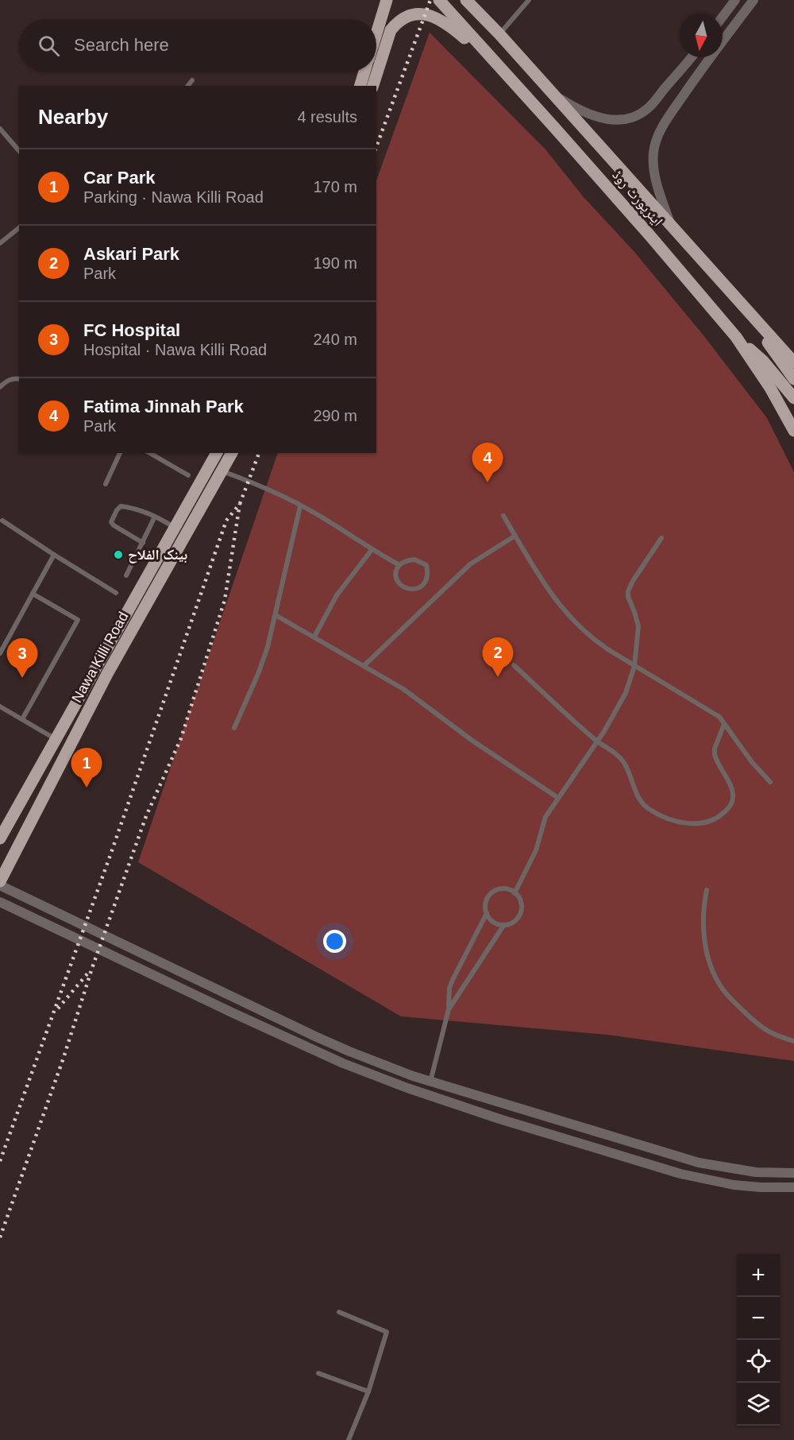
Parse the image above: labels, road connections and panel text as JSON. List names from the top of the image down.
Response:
{
  "streets": {
    "main road": ["ایئرپورٹ روڈ", "Nawa Killi Road"]
  },
  "places": ["بینک الفلاح"],
  "north": "bottom",
  "page": {
    "search": "Search here",
    "heading": ["Nearby", "4 results"],
    "list": [
      {
        "mark": "1",
        "name": "Car Park",
        "note": "Parking · Nawa Killi Road",
        "value": "170 m"
      },
      {
        "mark": "2",
        "name": "Askari Park",
        "note": "Park",
        "value": "190 m"
      },
      {
        "mark": "3",
        "name": "FC Hospital",
        "note": "Hospital · Nawa Killi Road",
        "value": "240 m"
      },
      {
        "mark": "4",
        "name": "Fatima Jinnah Park",
        "note": "Park",
        "value": "290 m"
      }
    ],
    "pins": [
      "4",
      "2",
      "3",
      "1"
    ],
    "map_buttons": ["+", "−"]
  }
}
